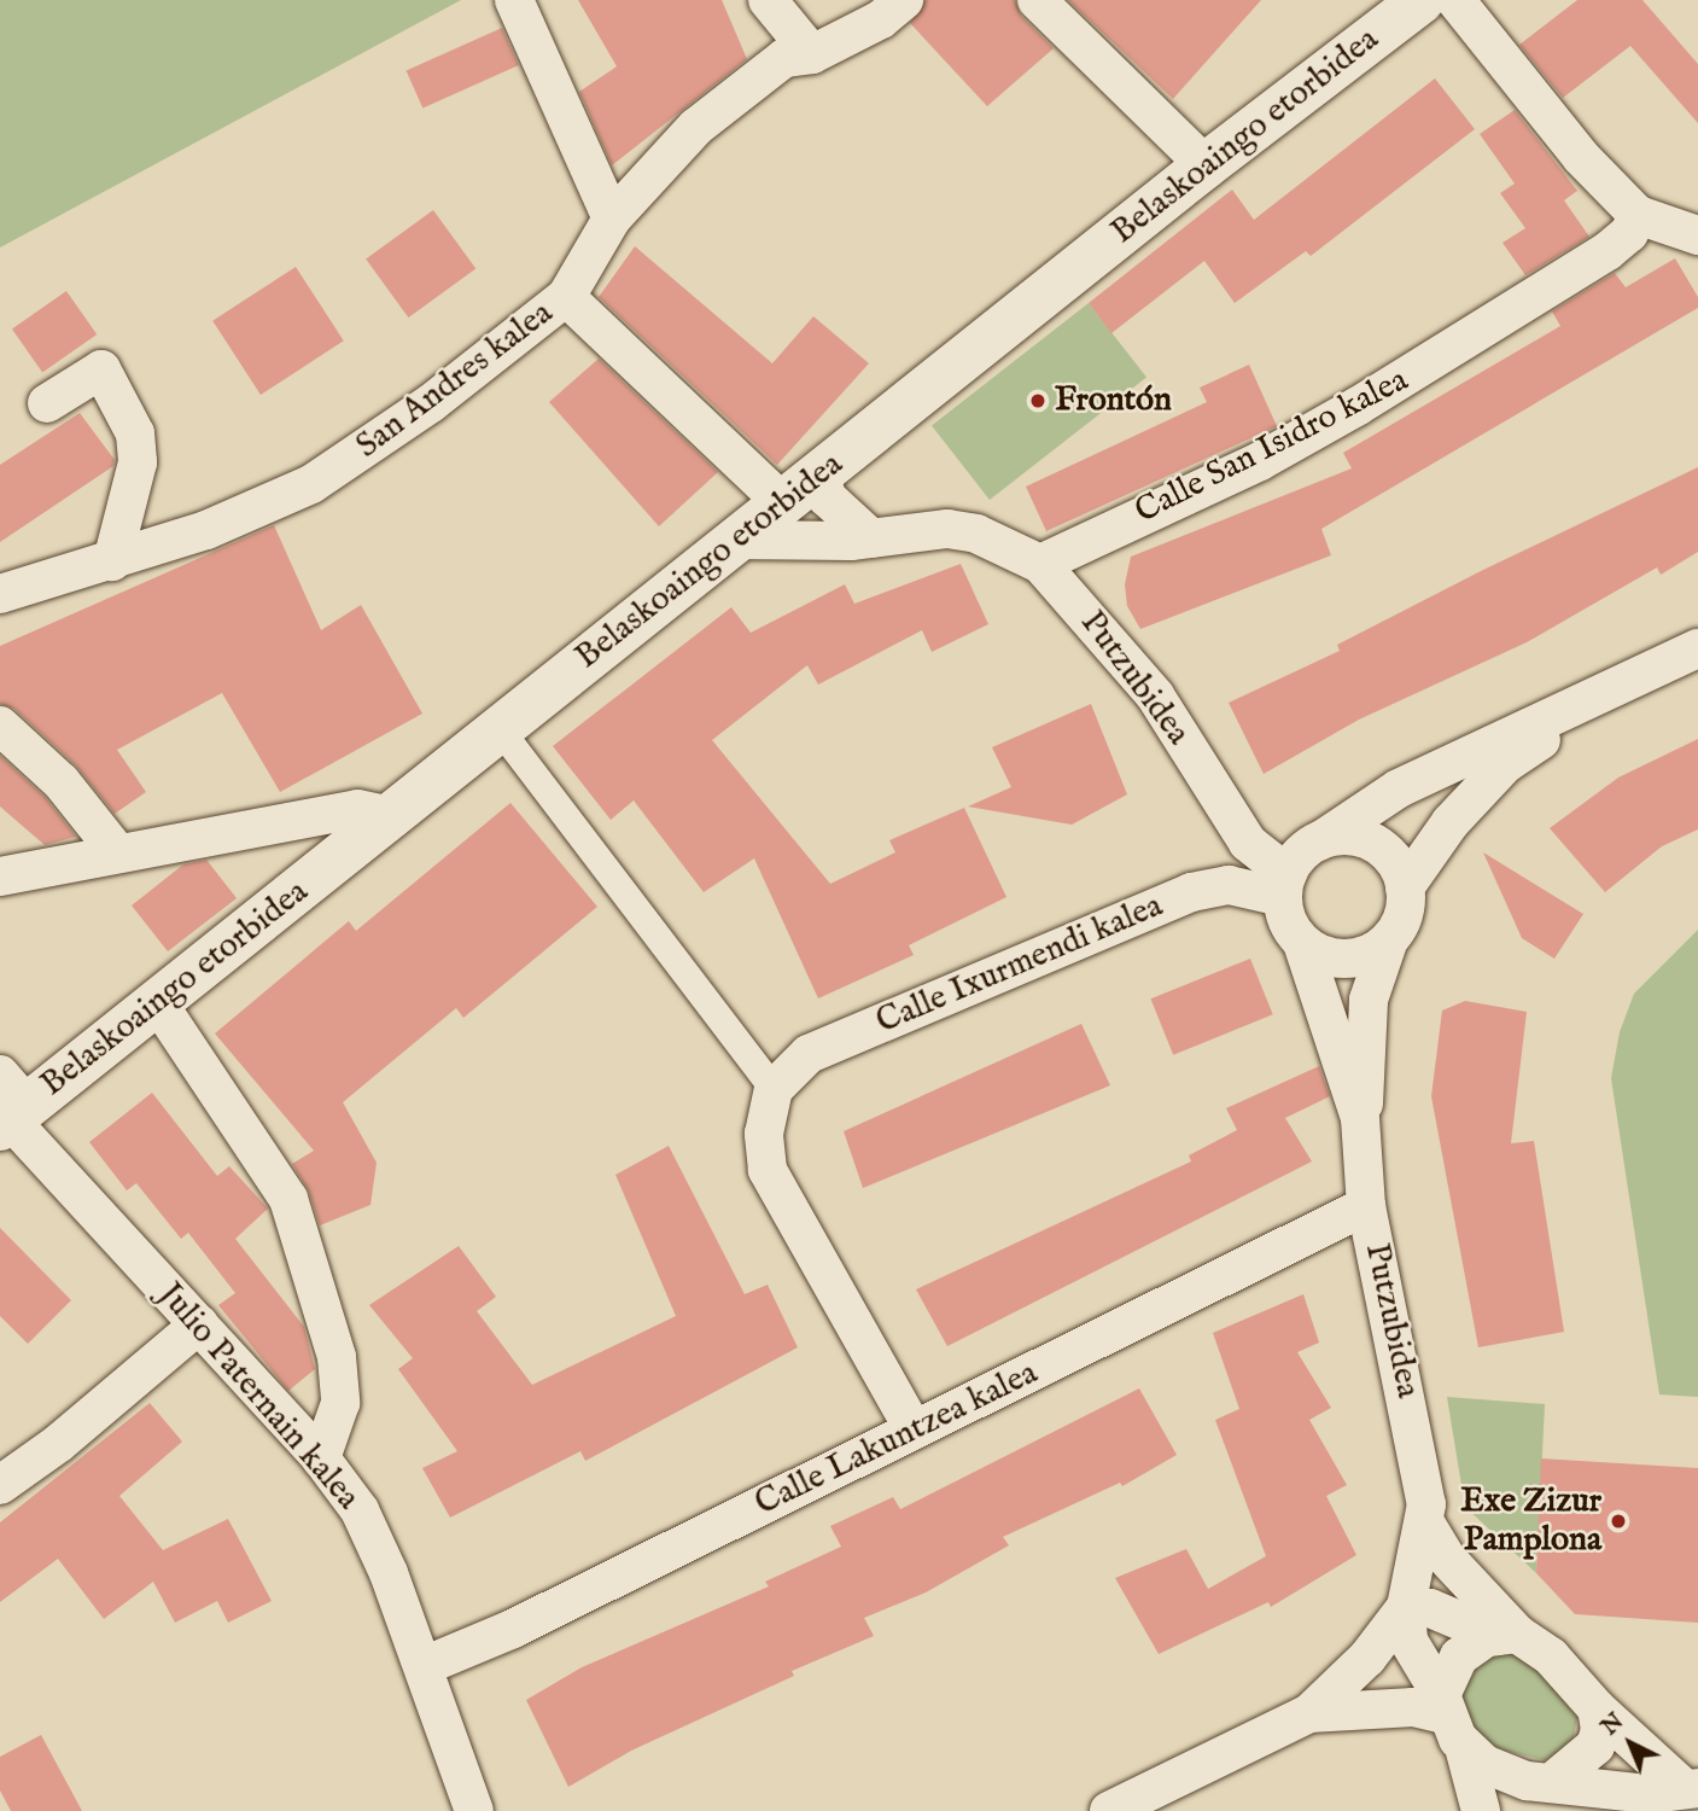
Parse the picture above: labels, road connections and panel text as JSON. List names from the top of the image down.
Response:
{
  "streets": {
    "street": [
      "Belaskoaingo etorbidea",
      "San Andres kalea",
      "Calle San Isidro kalea",
      "Putzubidea",
      "Calle Ixurmendi kalea",
      "Julio Paternain kalea",
      "Calle Lakuntzea kalea"
    ]
  },
  "crossings": [
    ["Belaskoaingo etorbidea", "Julio Paternain kalea"],
    ["Calle San Isidro kalea", "Putzubidea"],
    ["Putzubidea", "Calle Ixurmendi kalea"],
    ["Putzubidea", "Calle Lakuntzea kalea"],
    ["Julio Paternain kalea", "Calle Lakuntzea kalea"]
  ],
  "places": ["Frontón", "Exe Zizur Pamplona"],
  "north": "top left"
}
